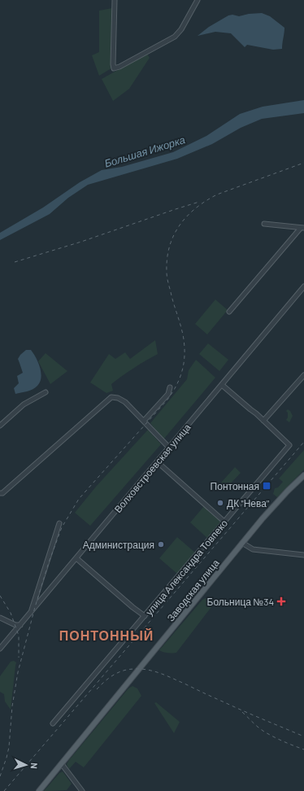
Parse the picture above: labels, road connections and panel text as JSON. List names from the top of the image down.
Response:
{
  "streets": {
    "main road": ["Заводская улица"],
    "street": ["Волховстроевская улица", "улица Александра Товпеко"]
  },
  "districts": ["ПОНТОННЫЙ"],
  "water": ["Большая Ижорка"],
  "places": {
    "transit": ["Понтонная"],
    "other": ["ДК \"Нева\"", "Администрация"],
    "health": ["Больница №34"]
  },
  "north": "right"
}
